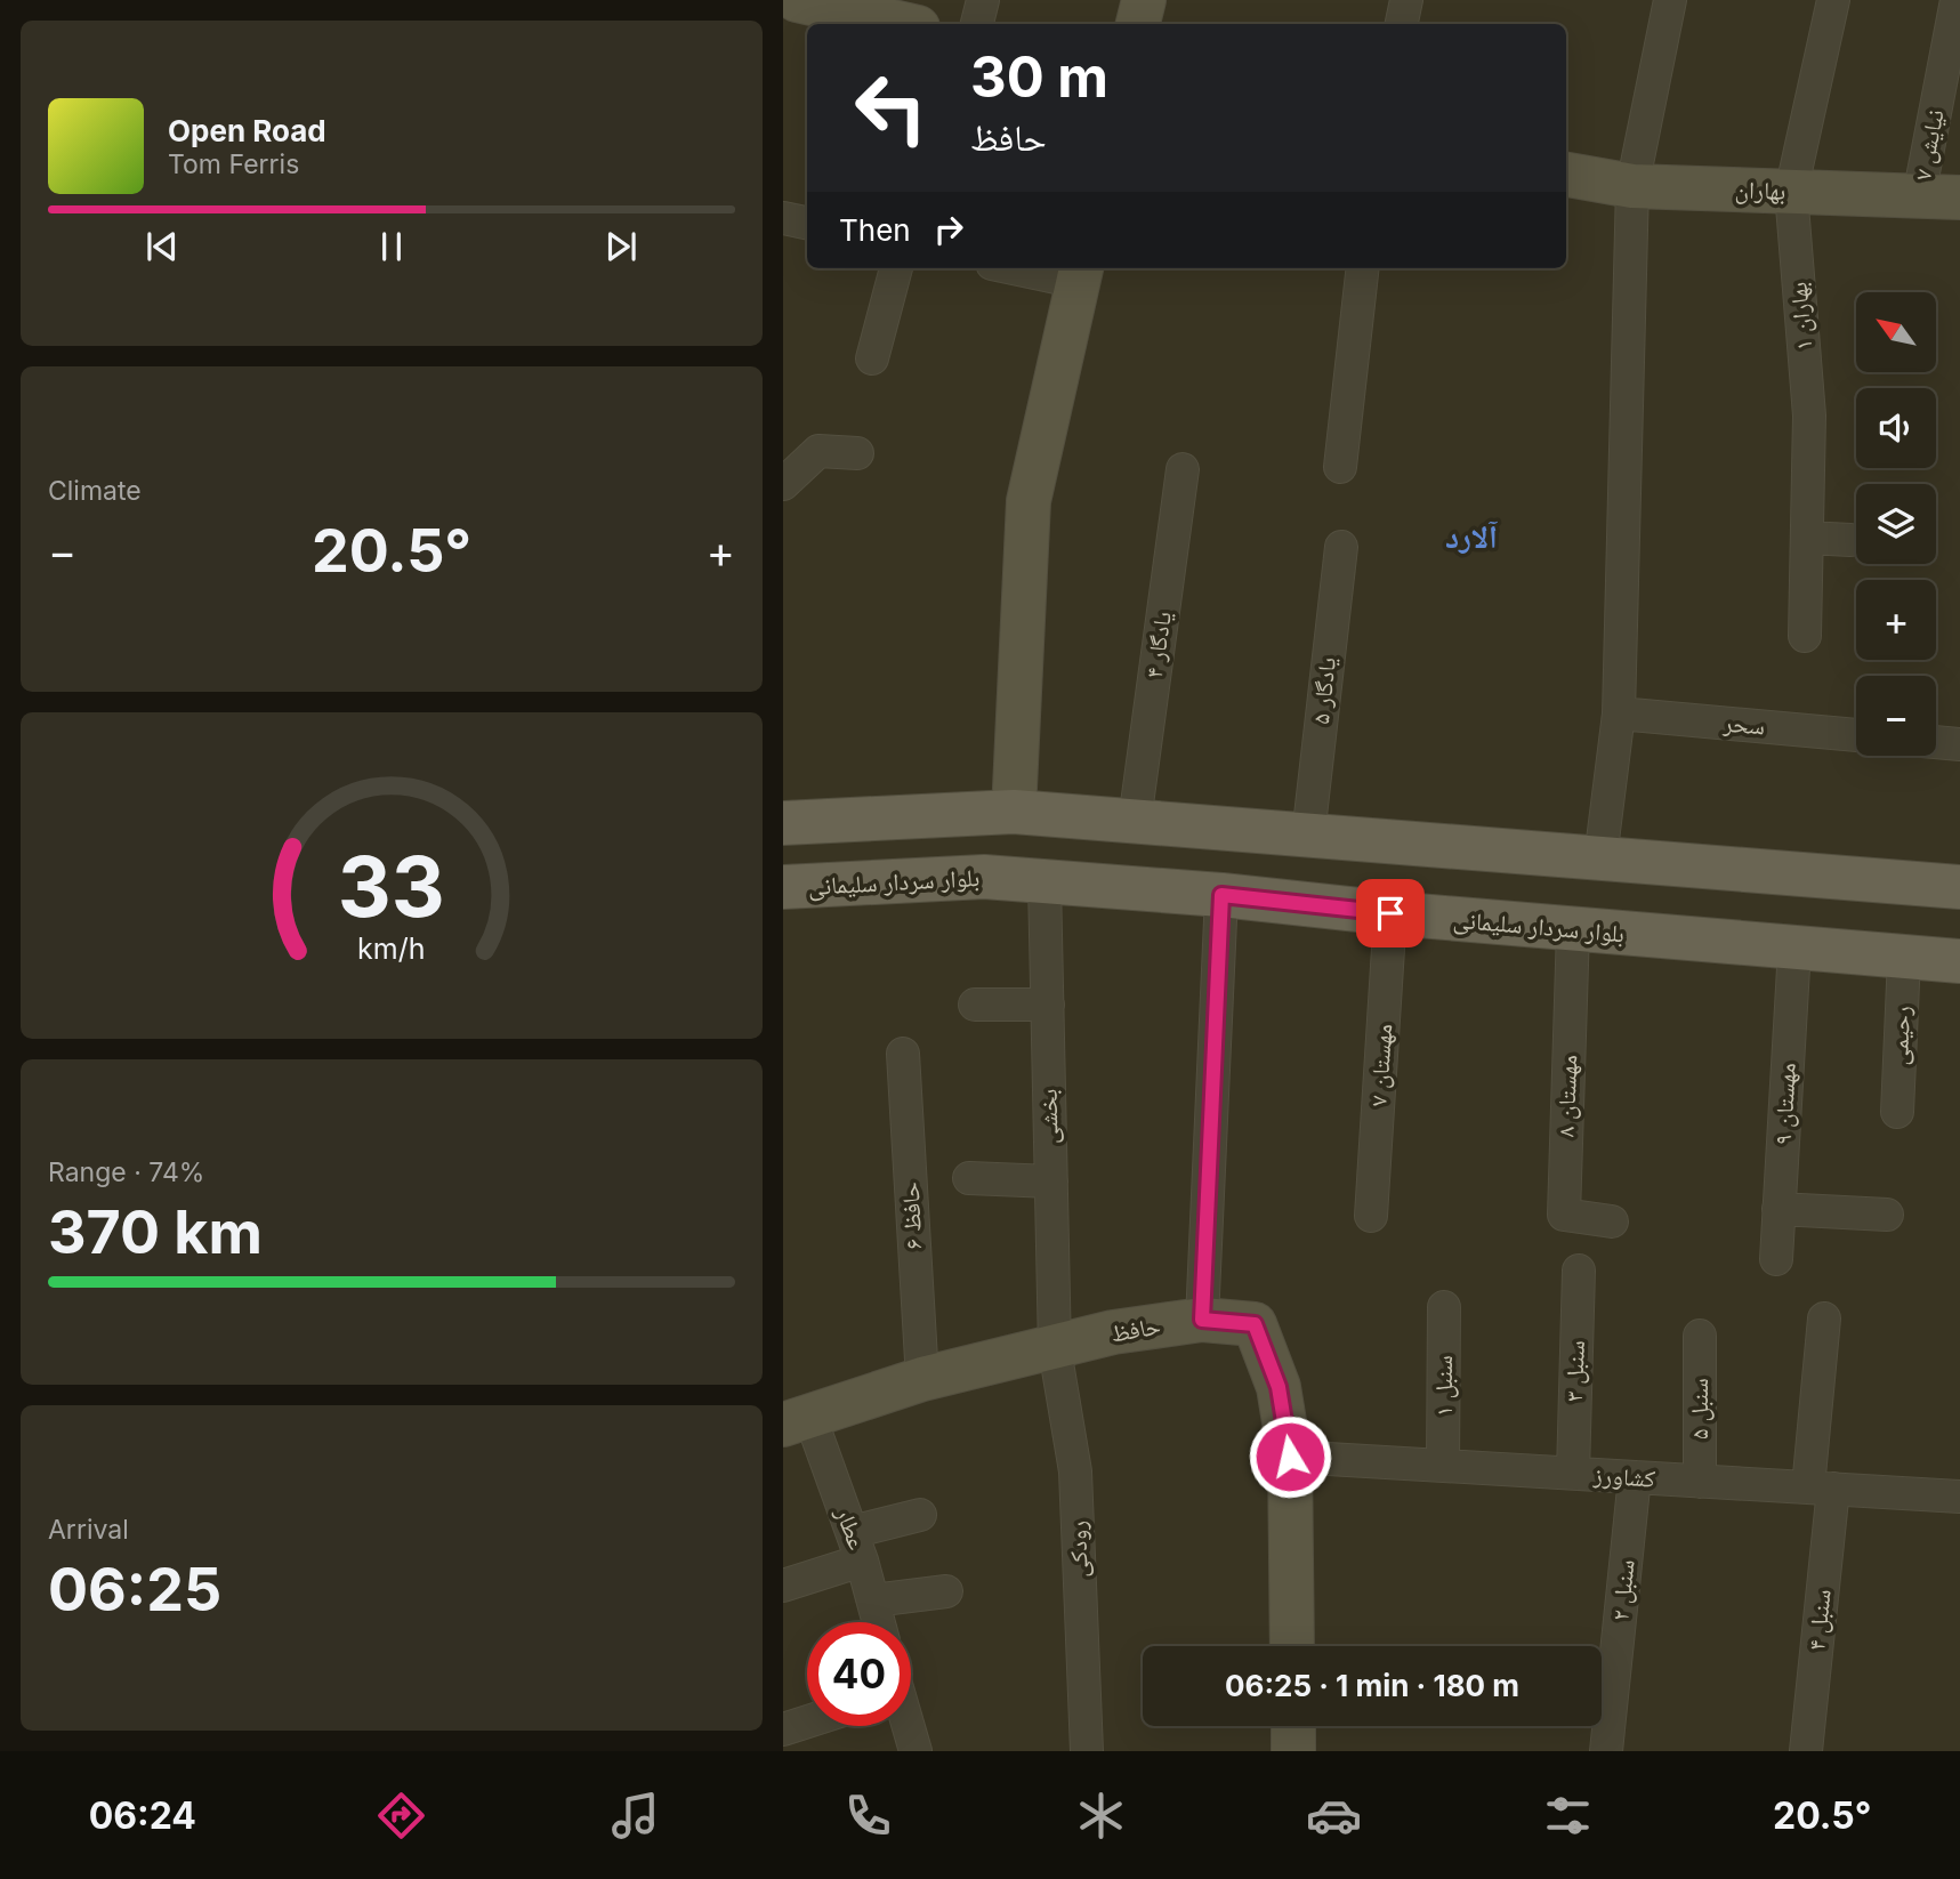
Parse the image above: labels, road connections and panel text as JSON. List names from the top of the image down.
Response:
{
  "streets": {
    "main road": ["بلوار سردار سلیمانی"],
    "street": [
      "نیایش ۷",
      "بهاران",
      "بهاران ۱",
      "یادگار ۴",
      "یادگار ۵",
      "سحر",
      "رحیمی",
      "مهستان ۷",
      "مهستان ۸",
      "مهستان ۹",
      "بخشی",
      "حافظ ۶",
      "حافظ",
      "سنبل ۳",
      "سنبل ۱",
      "سنبل ۵",
      "کشاورز",
      "عطار",
      "رودکی",
      "سنبل ۲",
      "سنبل ۴"
    ]
  },
  "crossings": [
    ["نیایش ۷", "بهاران"],
    ["بهاران", "بهاران ۱"],
    ["بلوار سردار سلیمانی", "رحیمی"],
    ["بلوار سردار سلیمانی", "مهستان ۷"],
    ["بلوار سردار سلیمانی", "مهستان ۸"],
    ["بلوار سردار سلیمانی", "مهستان ۹"],
    ["بلوار سردار سلیمانی", "بخشی"],
    ["بخشی", "حافظ"],
    ["بخشی", "رودکی"],
    ["حافظ ۶", "حافظ"],
    ["حافظ", "کشاورز"],
    ["حافظ", "عطار"],
    ["حافظ", "رودکی"],
    ["سنبل ۳", "کشاورز"],
    ["سنبل ۱", "کشاورز"],
    ["سنبل ۵", "کشاورز"],
    ["کشاورز", "سنبل ۲"],
    ["کشاورز", "سنبل ۴"]
  ],
  "districts": ["آلارد"],
  "north": "top left",
  "page": {
    "turn": ["30 m", "حافظ"],
    "song": ["Open Road", "Tom Ferris"],
    "then": "Then",
    "map_buttons": ["+", "−"],
    "tile": [
      "Climate",
      ["Range · 74%", "370 km"],
      ["Arrival", "06:25"]
    ],
    "heat": ["−", "20.5°", "+"],
    "limit": "40",
    "trip": "06:25 · 1 min · 180 m",
    "tabs": ["06:24", "20.5°"],
    "gauge": ["33", "km/h"]
  }
}
